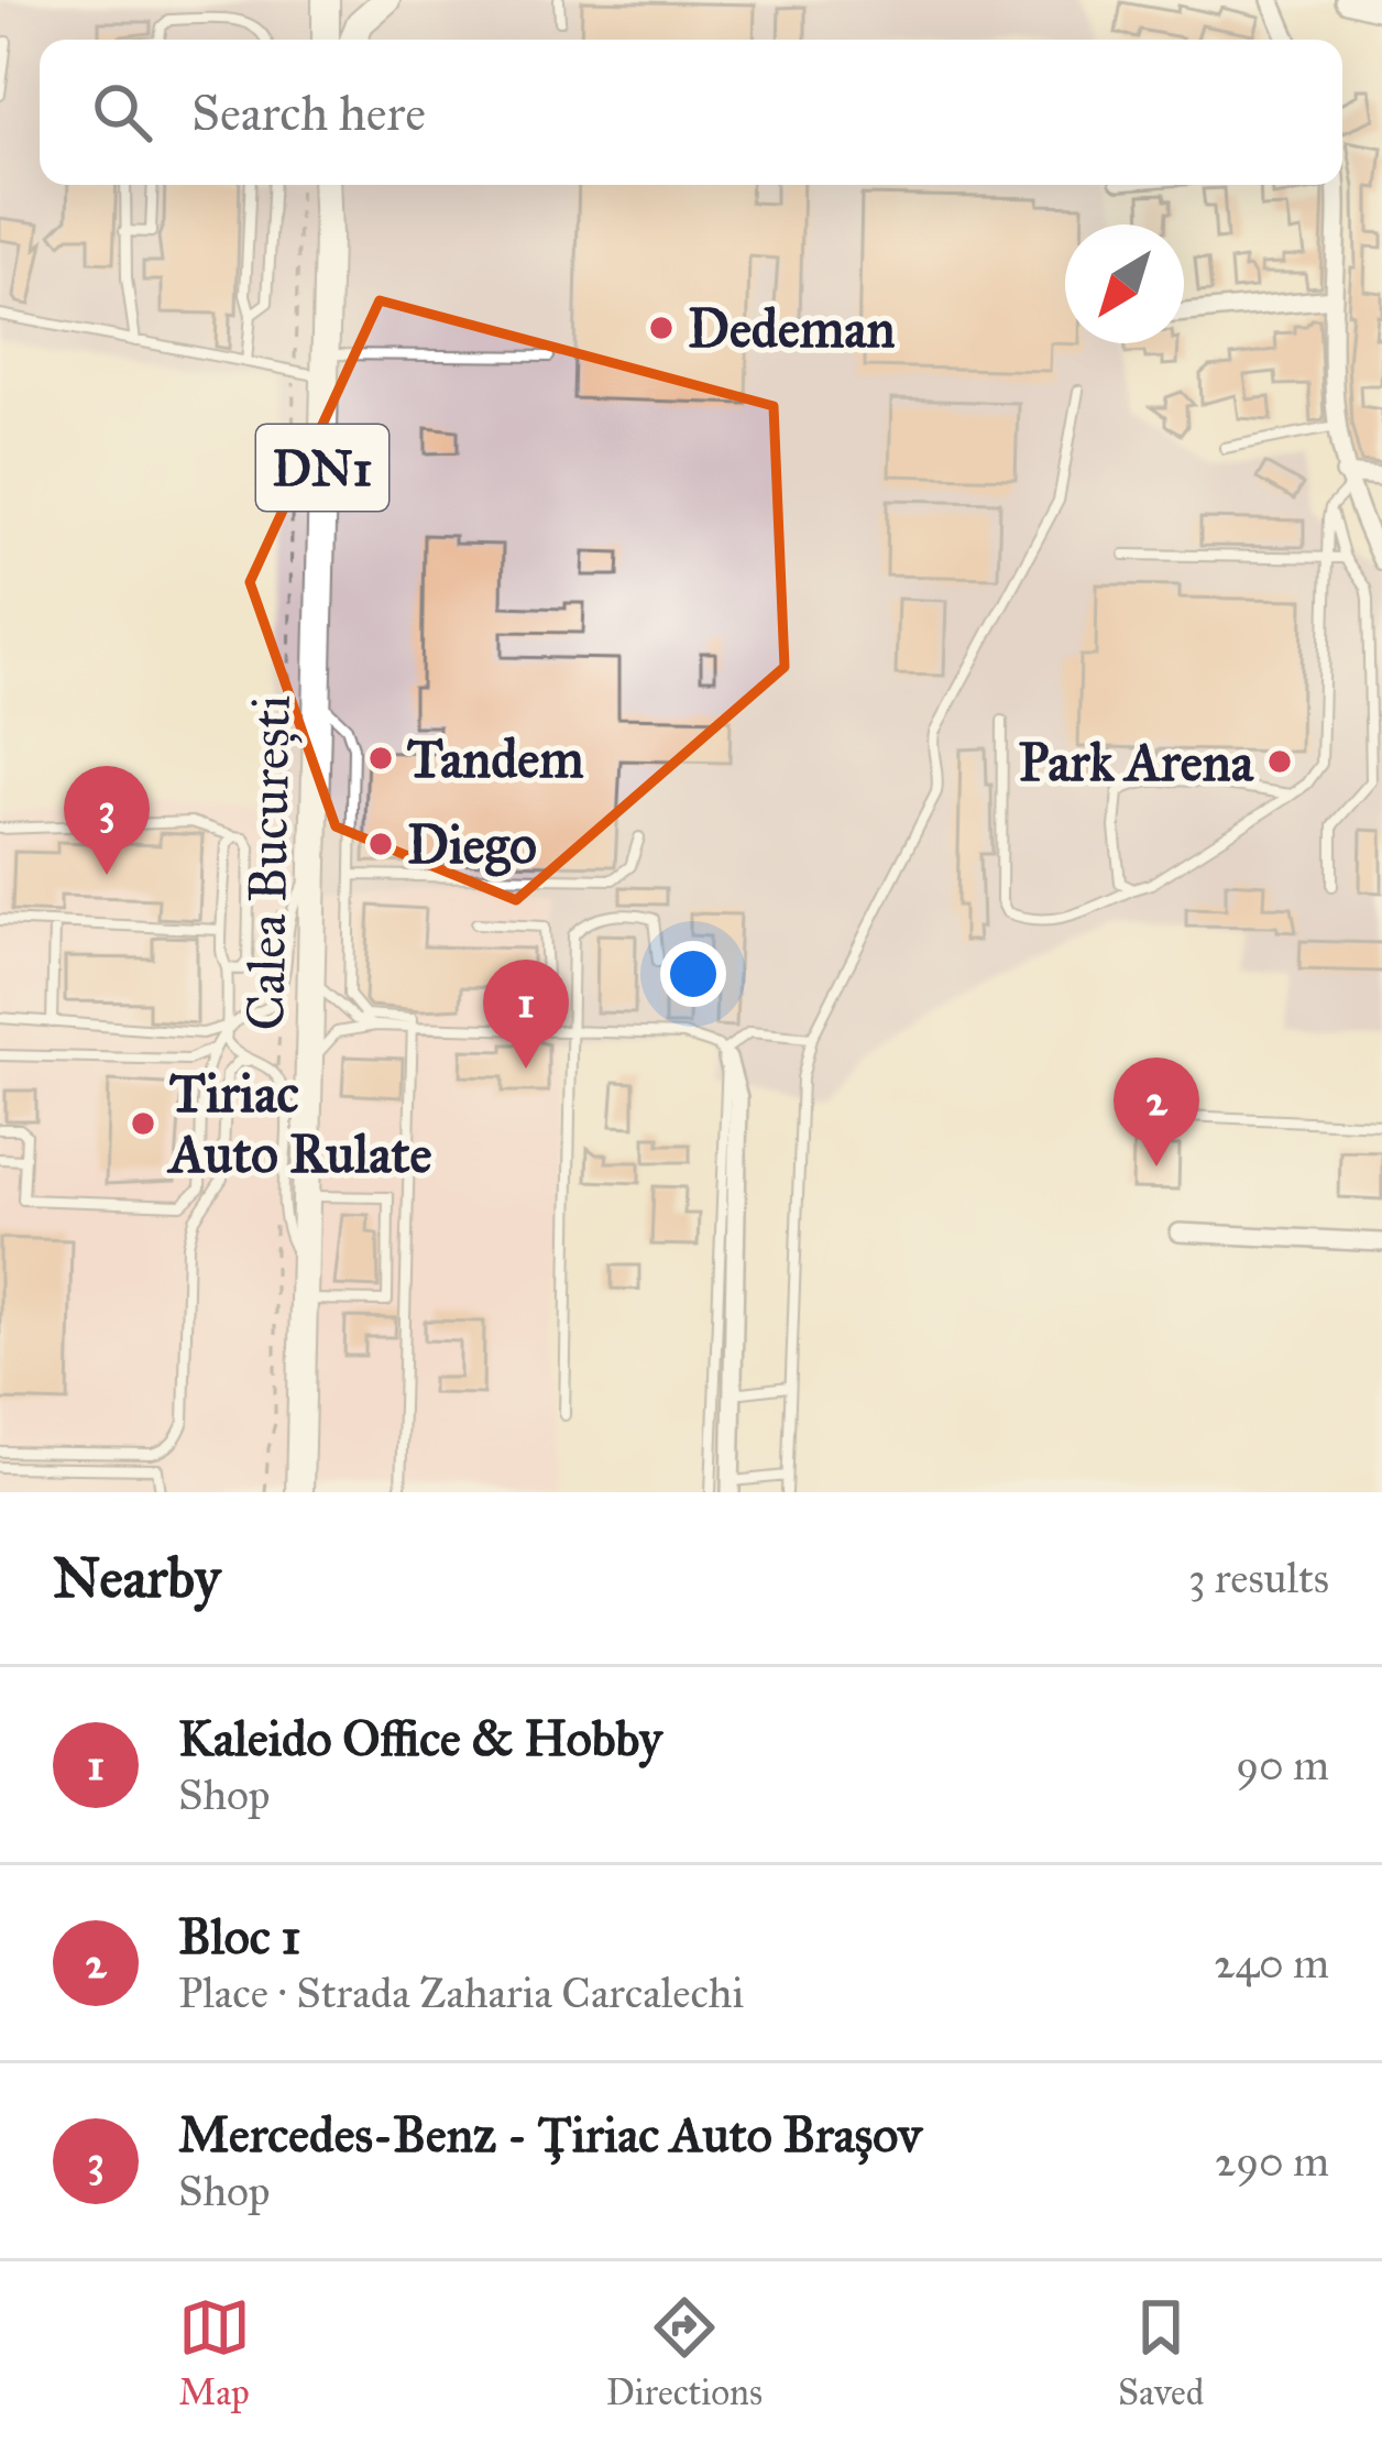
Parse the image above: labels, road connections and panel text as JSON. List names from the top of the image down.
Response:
{
  "streets": {
    "main road": ["DN1", "Calea București"]
  },
  "places": [
    "Dedeman",
    "Tandem",
    "Park Arena",
    "Diego",
    "Tiriac Auto Rulate"
  ],
  "north": "bottom left",
  "page": {
    "search": "Search here",
    "pins": ["3", "1", "2"],
    "heading": ["Nearby", "3 results"],
    "list": [
      {
        "mark": "1",
        "name": "Kaleido Office & Hobby",
        "note": "Shop",
        "value": "90 m"
      },
      {
        "mark": "2",
        "name": "Bloc 1",
        "note": "Place · Strada Zaharia Carcalechi",
        "value": "240 m"
      },
      {
        "mark": "3",
        "name": "Mercedes-Benz - Țiriac Auto Brașov",
        "note": "Shop",
        "value": "290 m"
      }
    ],
    "nav": ["Map", "Directions", "Saved"]
  }
}
